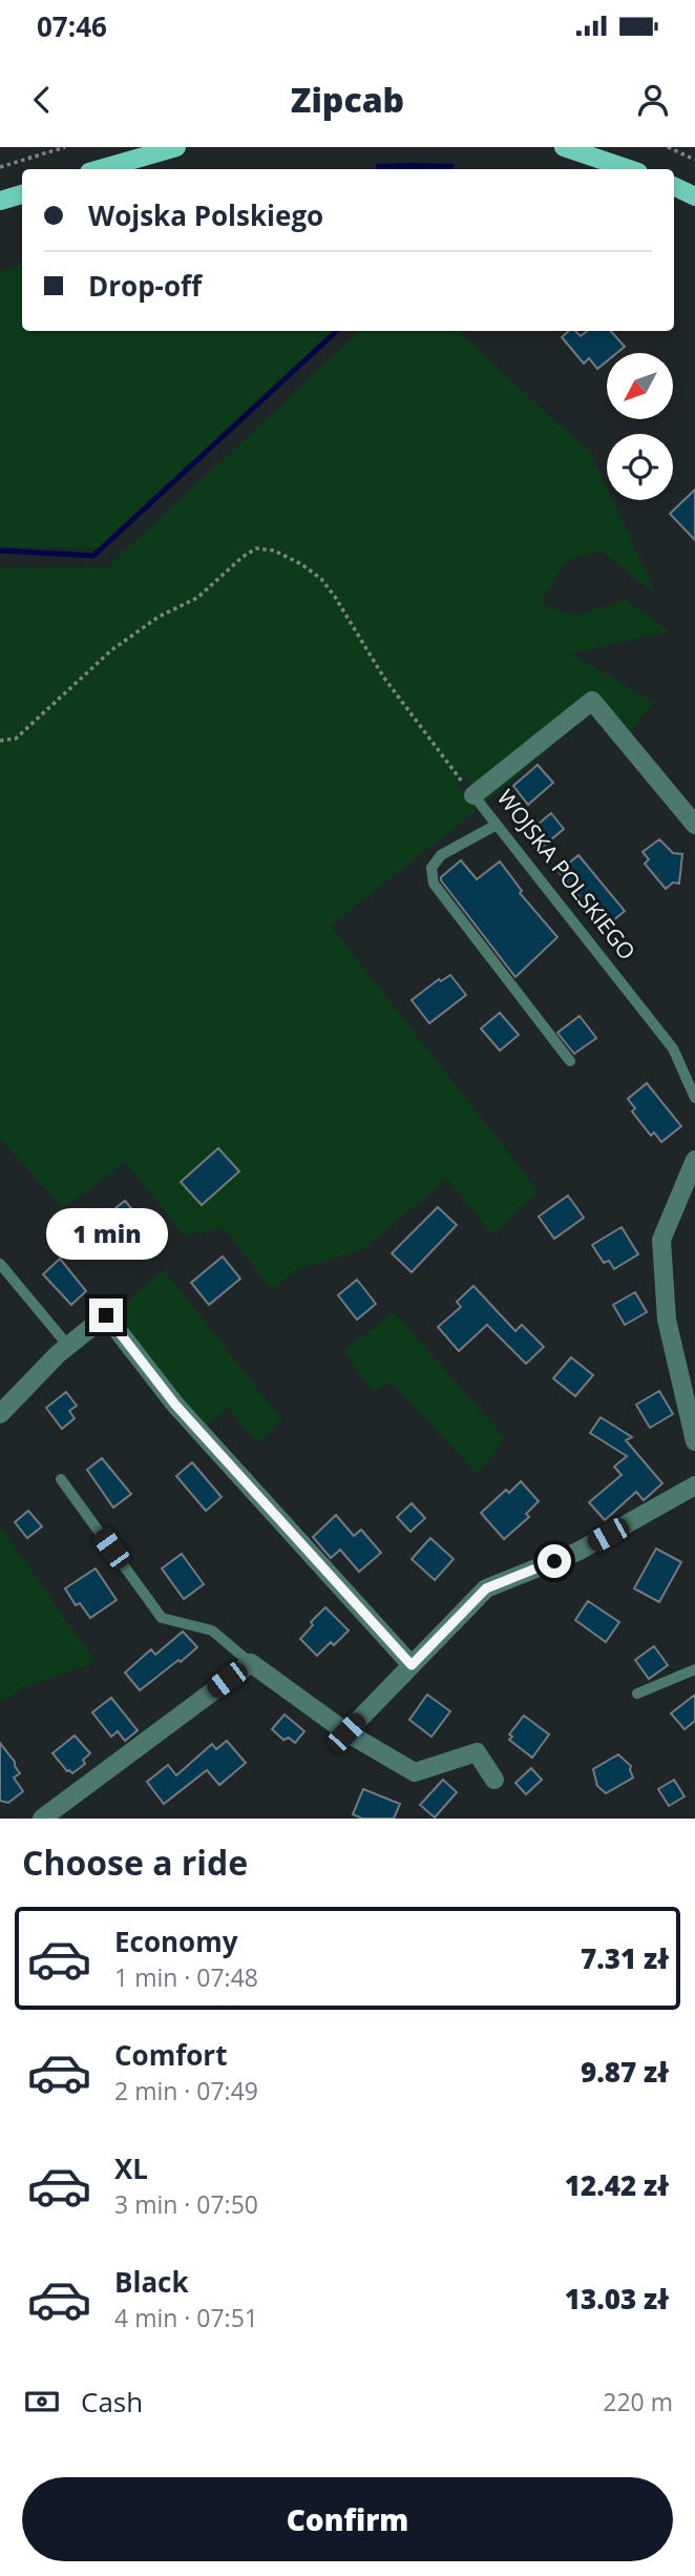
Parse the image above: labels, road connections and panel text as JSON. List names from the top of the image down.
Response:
{
  "streets": {
    "street": ["WOJSKA POLSKIEGO"]
  },
  "north": "bottom left",
  "page": {
    "status": "07:46",
    "header": "Zipcab",
    "banner": ["Wojska Polskiego", "Drop-off"],
    "bubble": "1 min",
    "heading": "Choose a ride",
    "list": [
      {
        "name": "Economy",
        "note": "1 min · 07:48",
        "value": "7.31 zł"
      },
      {
        "name": "Comfort",
        "note": "2 min · 07:49",
        "value": "9.87 zł"
      },
      {
        "name": "XL",
        "note": "3 min · 07:50",
        "value": "12.42 zł"
      },
      {
        "name": "Black",
        "note": "4 min · 07:51",
        "value": "13.03 zł"
      }
    ],
    "pay": ["Cash", "220 m"],
    "buttons": "Confirm"
  }
}
